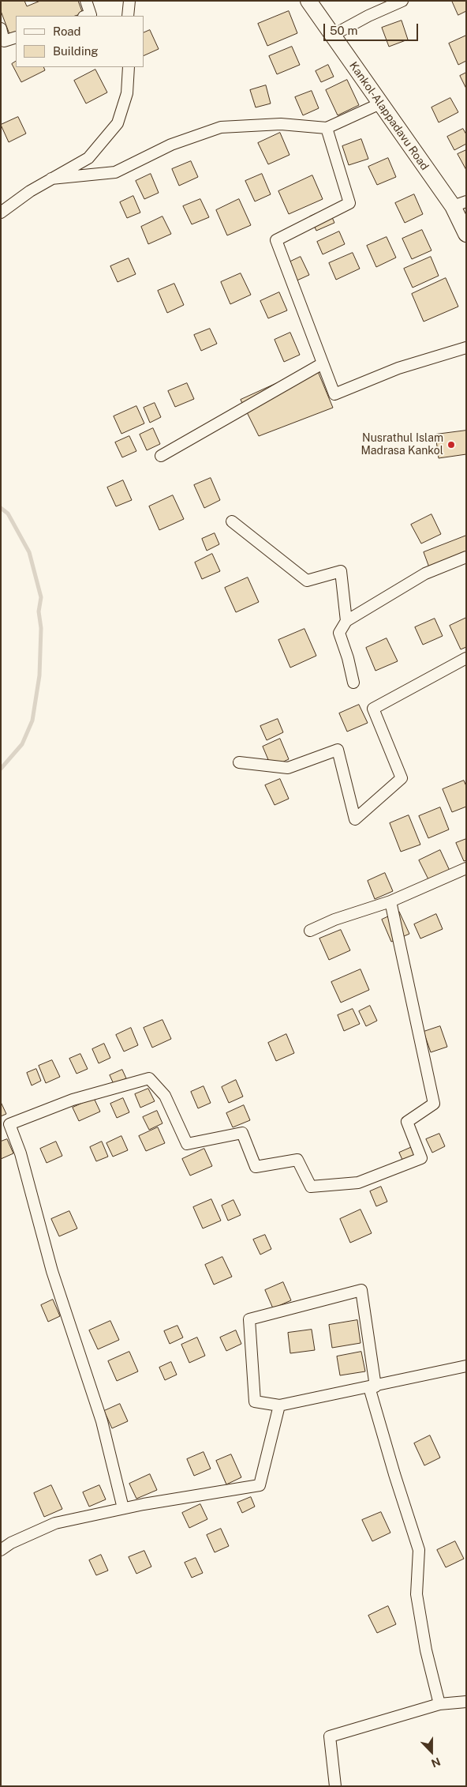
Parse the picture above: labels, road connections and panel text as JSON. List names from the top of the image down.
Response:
{
  "streets": {
    "main road": ["Kankol-Alappadavu Road"]
  },
  "places": ["Nusrathul Islam Madrasa Kankol"],
  "legend": ["Road", "Building"],
  "scale_bar": "50 m",
  "north": "bottom"
}
